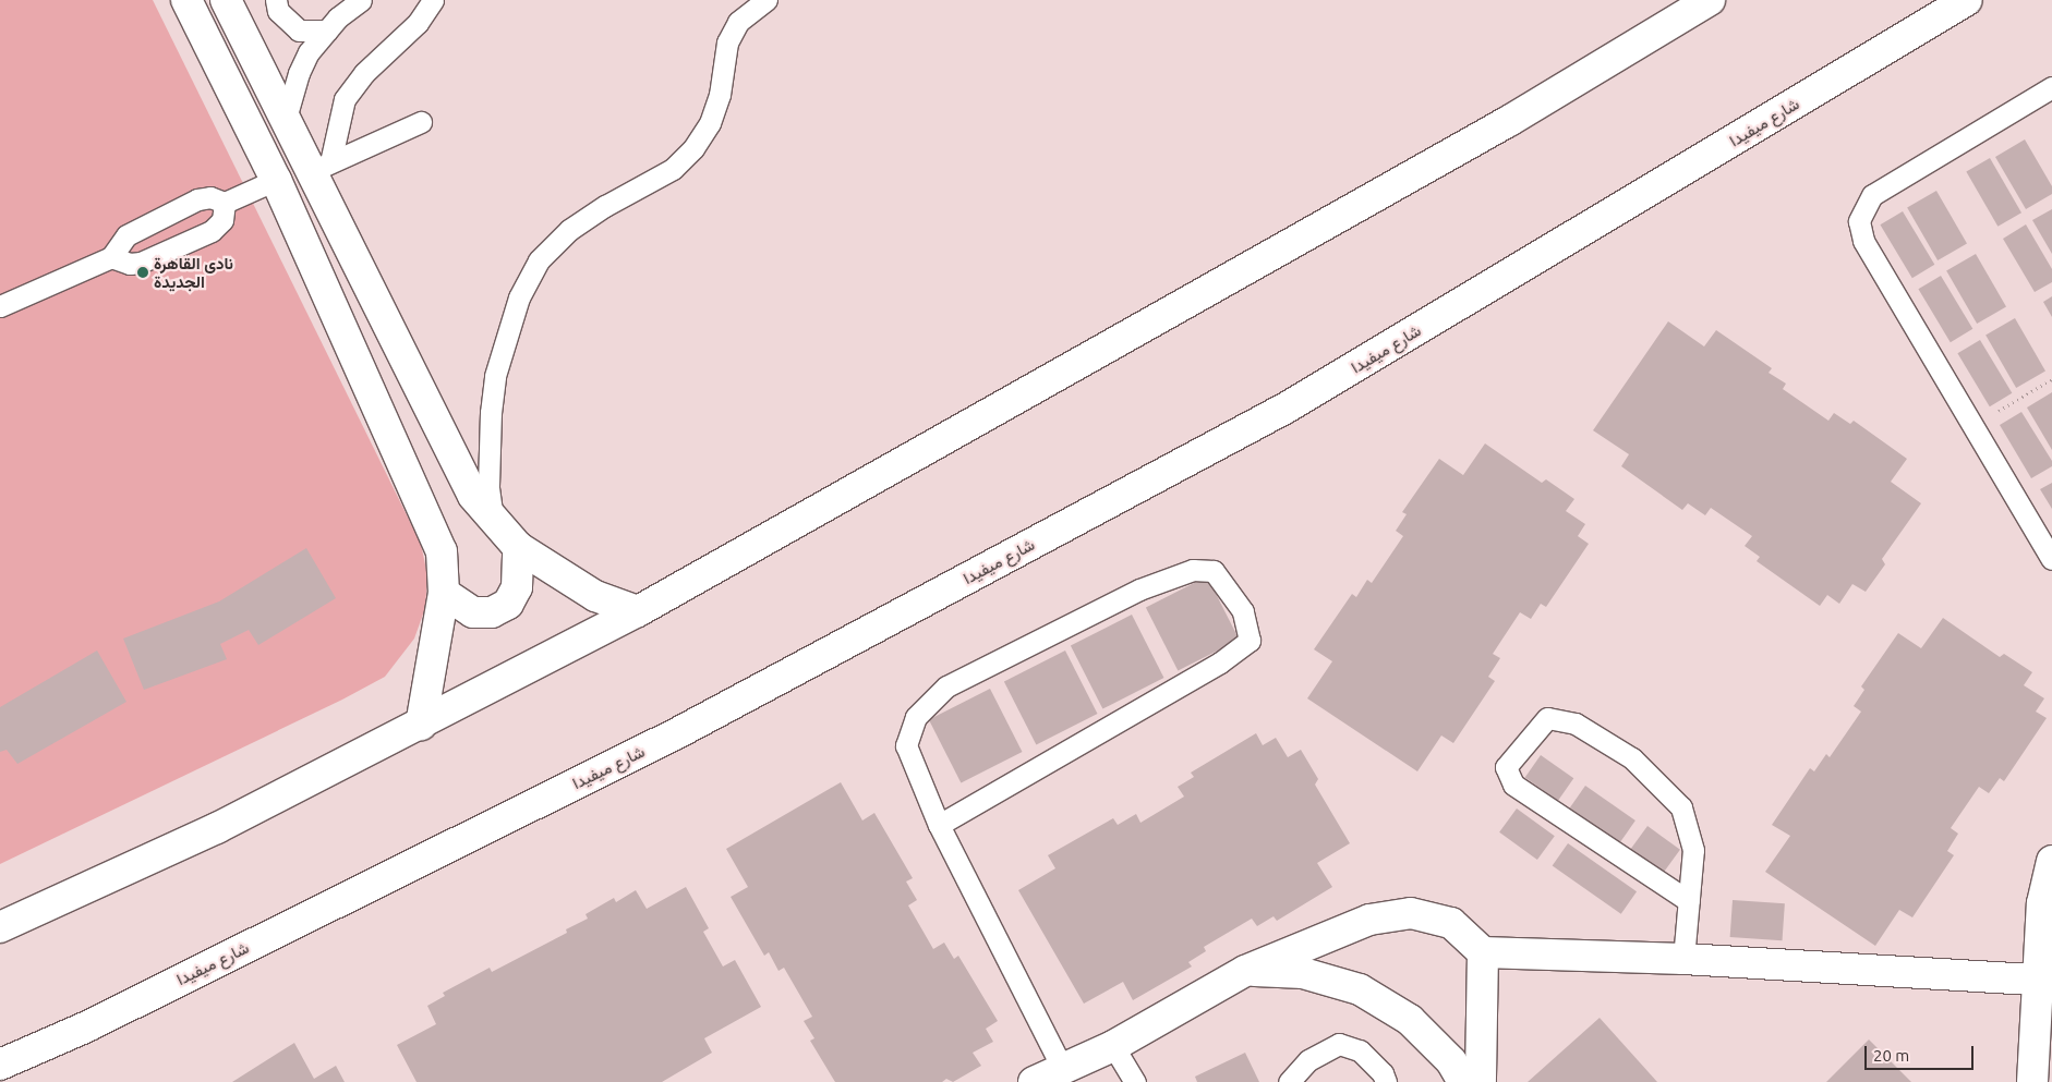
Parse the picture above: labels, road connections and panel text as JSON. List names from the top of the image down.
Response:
{
  "streets": {
    "street": ["شارع ميفيدا"]
  },
  "places": ["نادى القاهرة الجديدة"],
  "scale_bar": "20 m"
}
